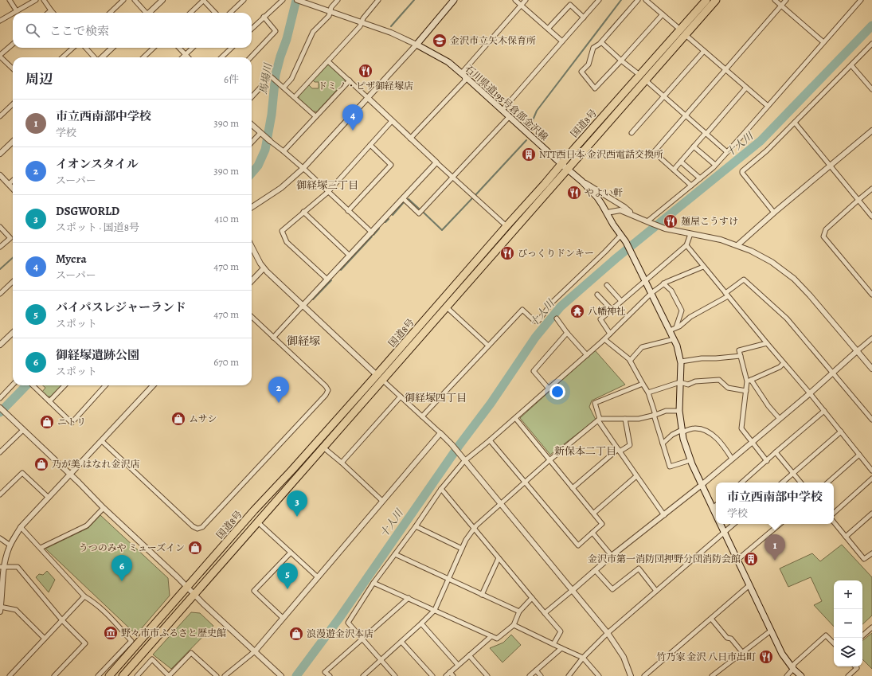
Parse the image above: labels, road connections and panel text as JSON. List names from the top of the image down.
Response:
{
  "streets": {
    "highway": ["国道8号"],
    "main road": ["石川県道195号倉部金沢線"]
  },
  "crossings": [
    ["石川県道195号倉部金沢線", "国道8号"]
  ],
  "districts": [
    "御経塚三丁目",
    "御経塚",
    "御経塚四丁目",
    "新保本二丁目"
  ],
  "water": ["馬場川", "十人川"],
  "places": {
    "school or university": ["金沢市立矢木保育所"],
    "restaurant": [
      "ドミノ・ピザ御経塚店",
      "やよい軒",
      "麺屋こうすけ",
      "びっくりドンキー",
      "竹乃家 金沢 八日市出町"
    ],
    "building": ["NTT西日本 金沢西電話交換所", "金沢市第一消防団押野分団消防会館"],
    "temple": ["八幡神社"],
    "shop": [
      "ムサシ",
      "ニトリ",
      "乃が美 はなれ金沢店",
      "うつのみや ミューズイン",
      "浪漫遊金沢本店"
    ],
    "museum": ["野々市市ふるさと歴史館"]
  },
  "page": {
    "search": "ここで検索",
    "heading": ["周辺", "6件"],
    "list": [
      {
        "mark": "1",
        "name": "市立西南部中学校",
        "note": "学校",
        "value": "390 m"
      },
      {
        "mark": "2",
        "name": "イオンスタイル",
        "note": "スーパー",
        "value": "390 m"
      },
      {
        "mark": "3",
        "name": "DSGWORLD",
        "note": "スポット · 国道8号",
        "value": "410 m"
      },
      {
        "mark": "4",
        "name": "Mycra",
        "note": "スーパー",
        "value": "470 m"
      },
      {
        "mark": "5",
        "name": "バイパスレジャーランド",
        "note": "スポット",
        "value": "470 m"
      },
      {
        "mark": "6",
        "name": "御経塚遺跡公園",
        "note": "スポット",
        "value": "670 m"
      }
    ],
    "pins": [
      "4",
      "2",
      "3",
      "1",
      "6",
      "5"
    ],
    "popup": ["市立西南部中学校", "学校"],
    "map_buttons": ["+", "−"]
  }
}
